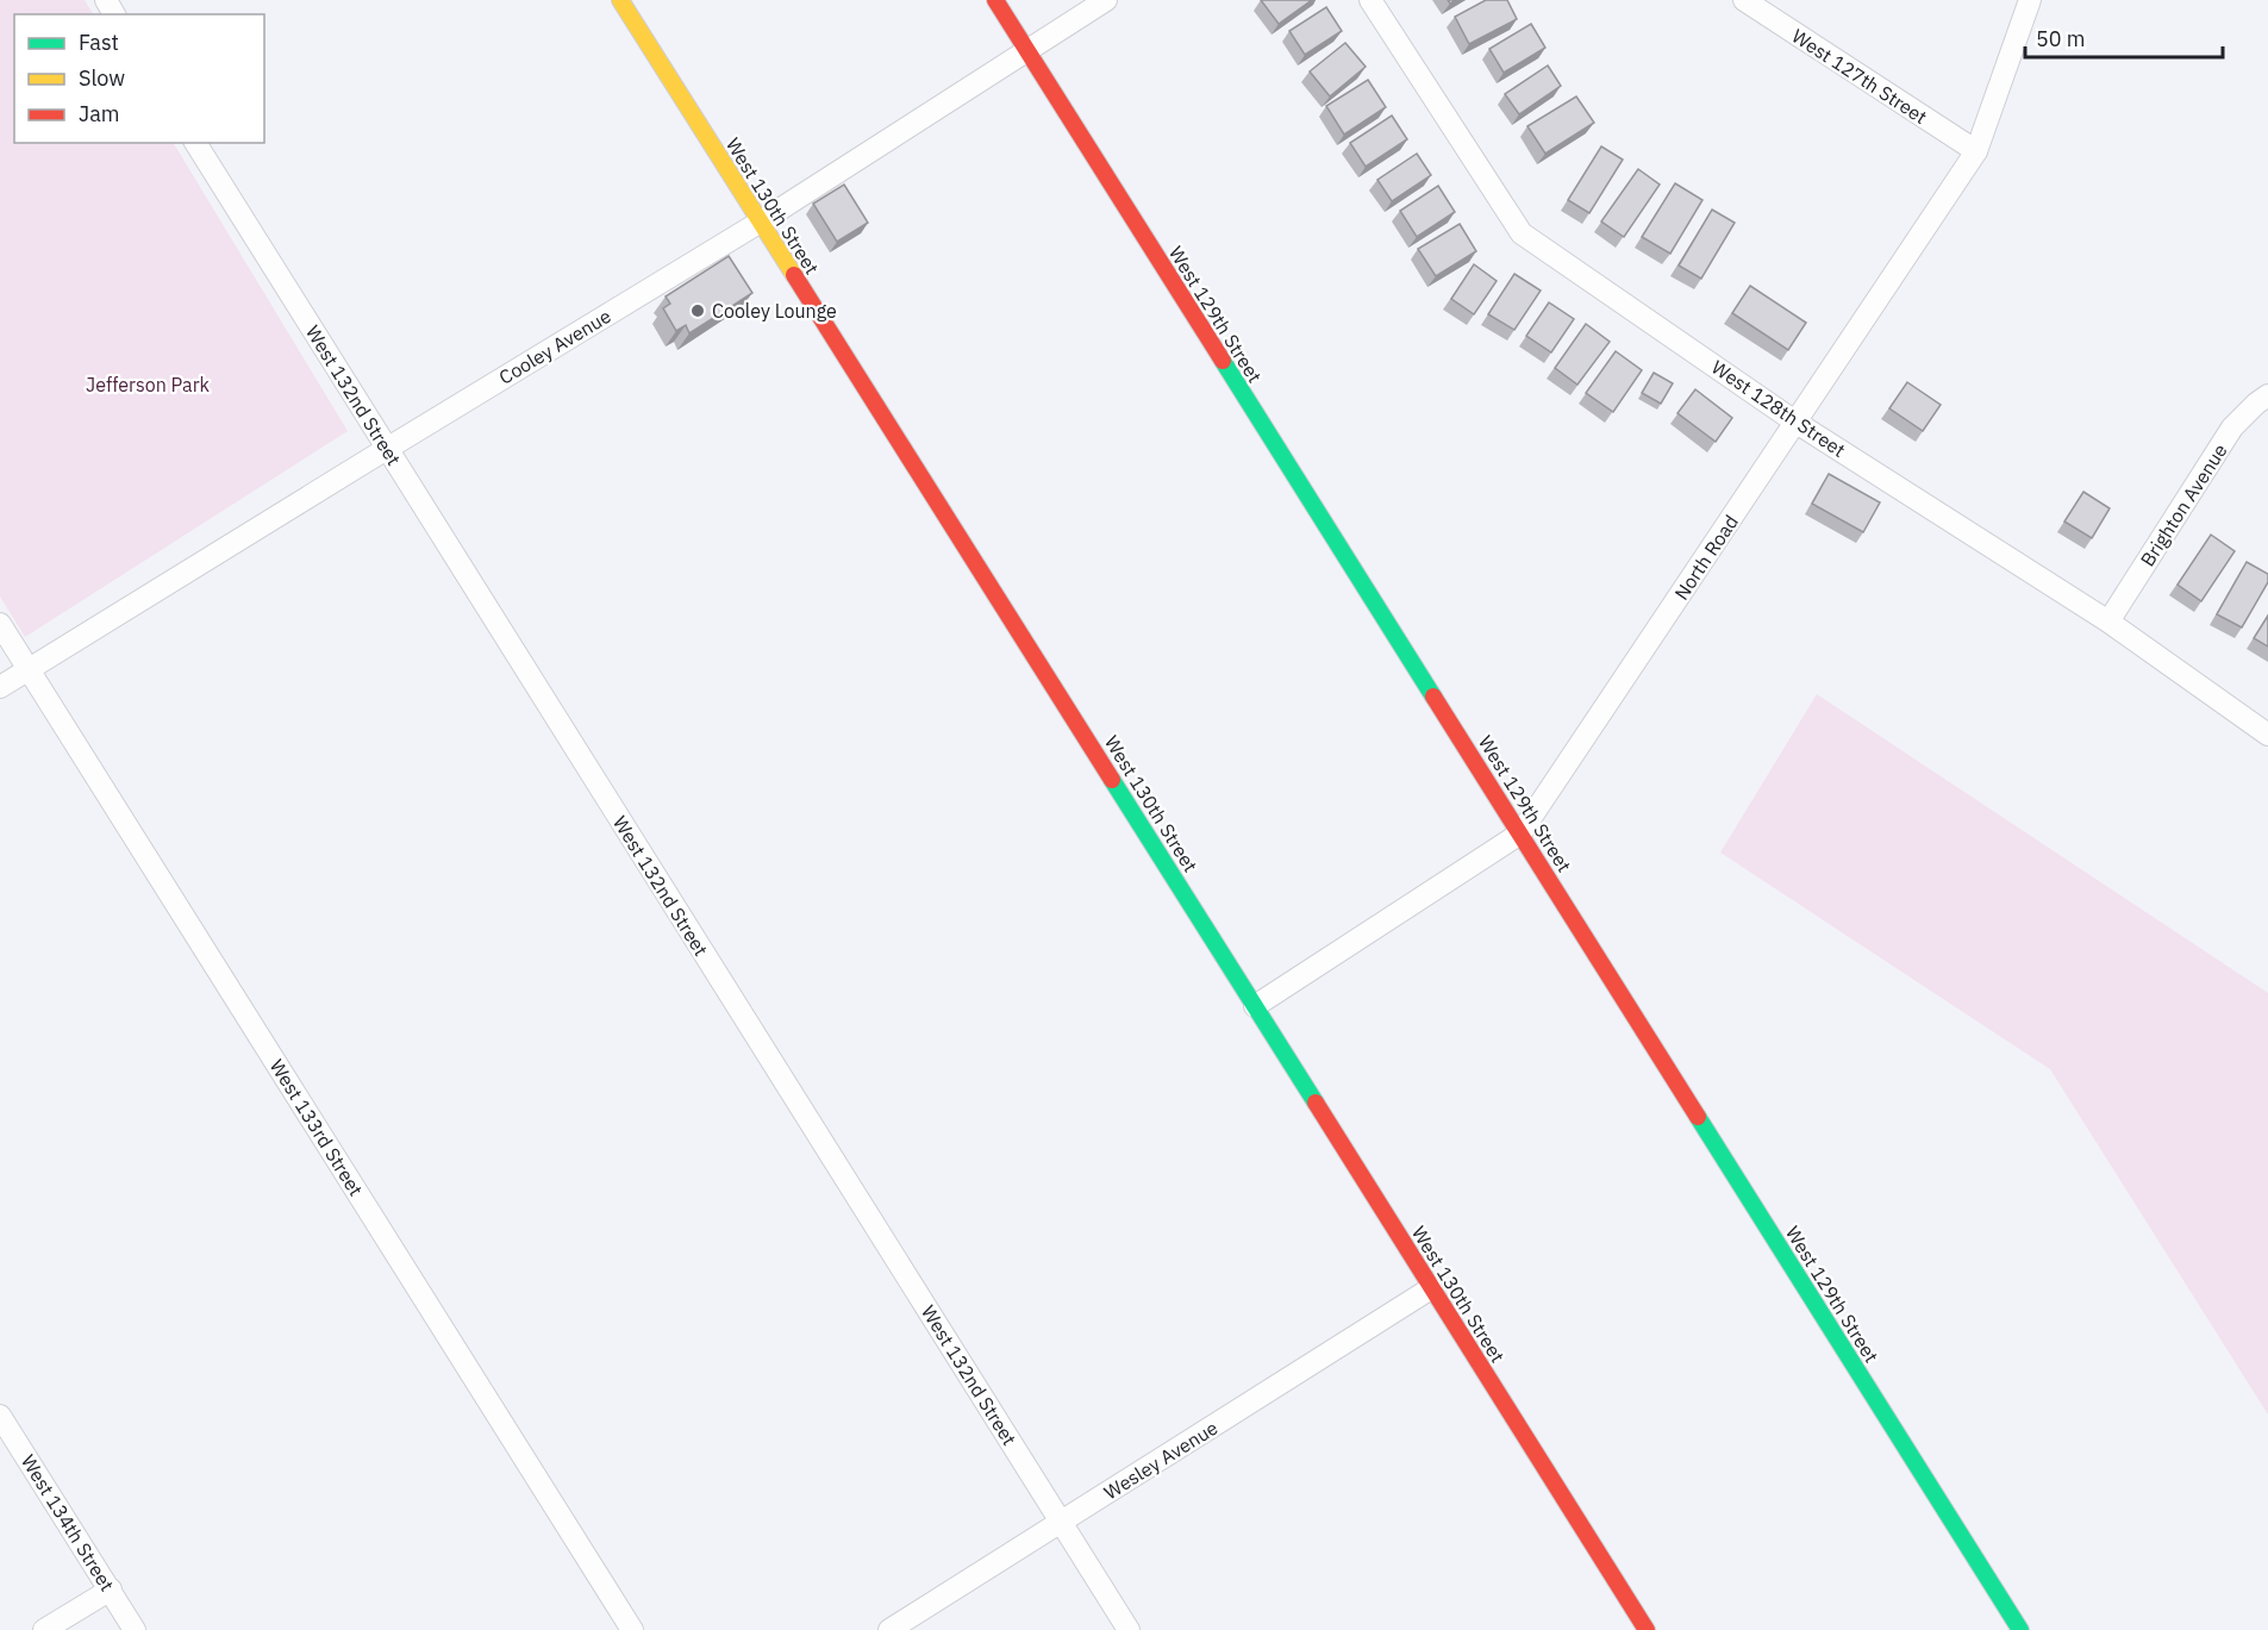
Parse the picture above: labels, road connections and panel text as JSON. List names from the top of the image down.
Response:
{
  "streets": {
    "main road": ["West 130th Street", "West 129th Street"],
    "street": [
      "West 127th Street",
      "Cooley Avenue",
      "West 132nd Street",
      "West 128th Street",
      "Brighton Avenue",
      "North Road",
      "West 133rd Street",
      "Wesley Avenue",
      "West 134th Street"
    ]
  },
  "crossings": [
    ["West 127th Street", "North Road"],
    ["West 130th Street", "Cooley Avenue"],
    ["West 130th Street", "North Road"],
    ["West 130th Street", "Wesley Avenue"],
    ["West 129th Street", "Cooley Avenue"],
    ["West 129th Street", "North Road"],
    ["Cooley Avenue", "West 132nd Street"],
    ["Cooley Avenue", "West 133rd Street"],
    ["West 132nd Street", "Wesley Avenue"],
    ["West 128th Street", "Brighton Avenue"],
    ["West 128th Street", "North Road"]
  ],
  "parks": ["Jefferson Park"],
  "places": ["Cooley Lounge"],
  "legend": ["Fast", "Slow", "Jam"],
  "scale_bar": "50 m"
}
